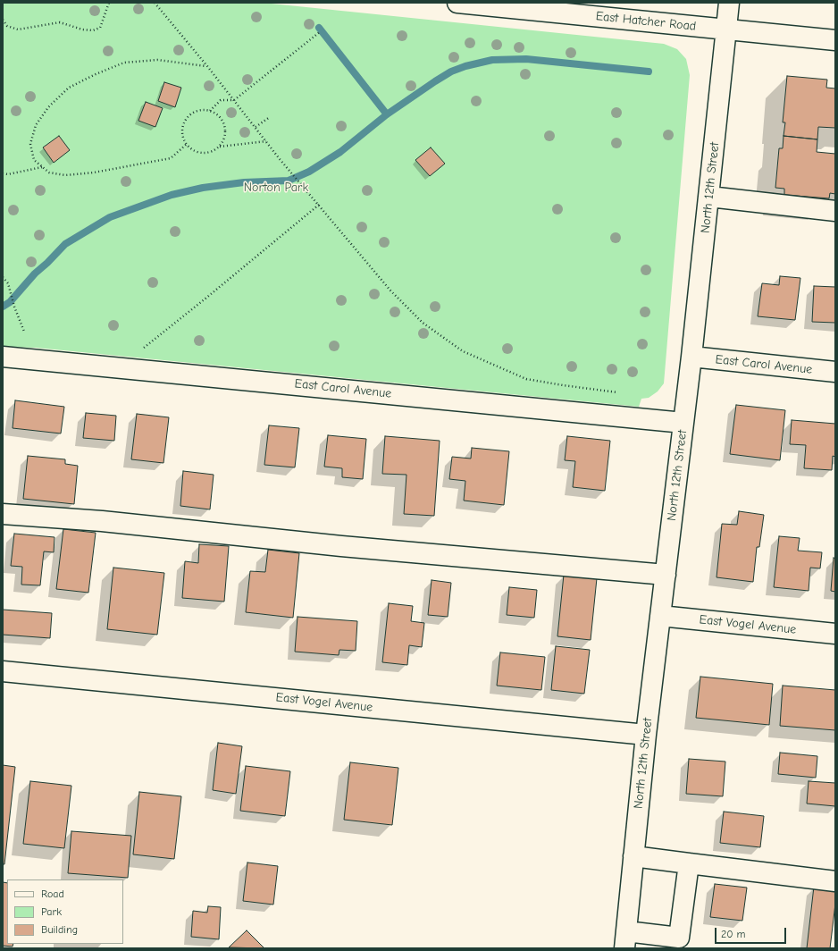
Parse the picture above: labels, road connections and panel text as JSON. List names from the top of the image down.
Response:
{
  "streets": {
    "street": [
      "East Hatcher Road",
      "North 12th Street",
      "East Carol Avenue",
      "East Vogel Avenue"
    ]
  },
  "crossings": [
    ["East Hatcher Road", "North 12th Street"],
    ["North 12th Street", "East Carol Avenue"],
    ["North 12th Street", "East Vogel Avenue"]
  ],
  "parks": ["Norton Park"],
  "legend": ["Road", "Park", "Building"],
  "scale_bar": "20 m"
}
